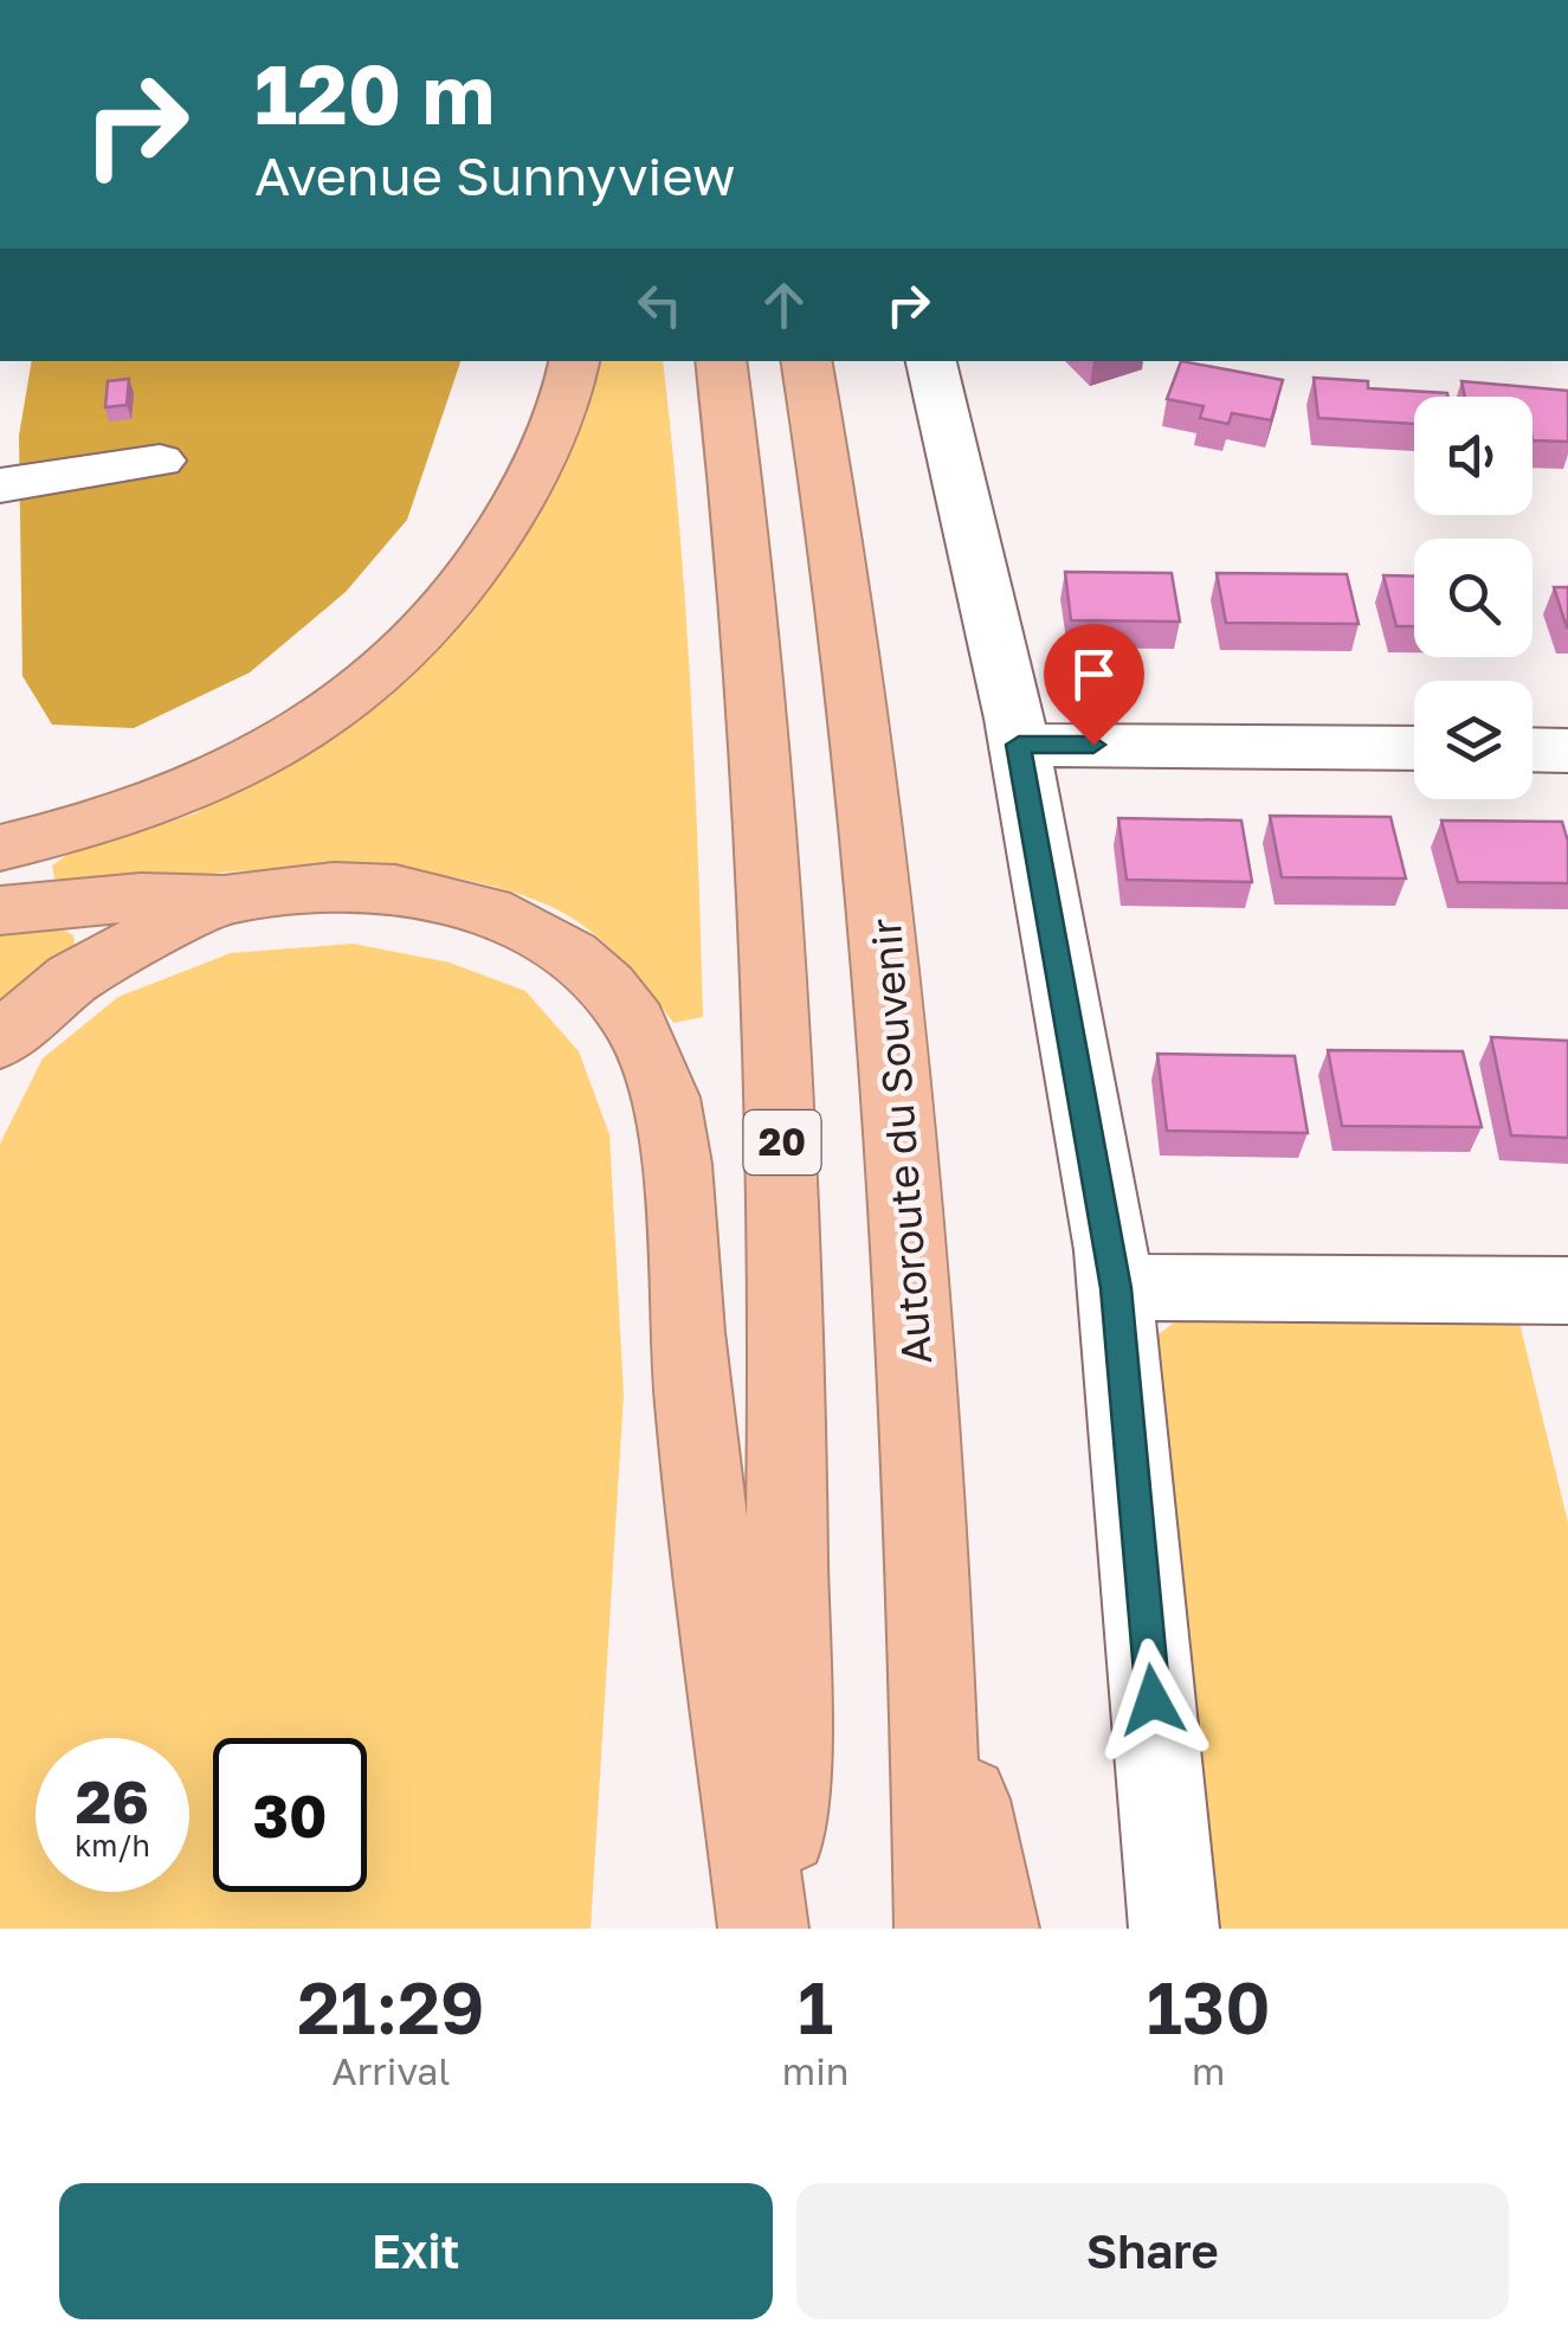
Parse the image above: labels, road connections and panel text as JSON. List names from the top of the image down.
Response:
{
  "streets": {
    "highway": ["Autoroute du Souvenir", "20"]
  },
  "page": {
    "turn": ["120 m", "Avenue Sunnyview"],
    "speed": "26 km/h",
    "limit": "30",
    "eta": [
      "21:29",
      "Arrival",
      "1",
      "min",
      "130",
      "m"
    ],
    "buttons": ["Exit", "Share"]
  }
}
